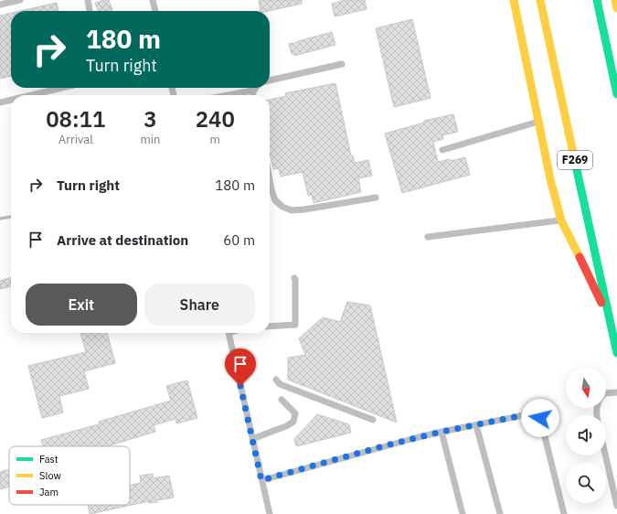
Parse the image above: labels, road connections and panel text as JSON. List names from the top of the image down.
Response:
{
  "streets": {
    "main road": ["F269"]
  },
  "legend": ["Fast", "Slow", "Jam"],
  "north": "bottom",
  "page": {
    "turn": ["180 m", "Turn right"],
    "eta": [
      "08:11",
      "Arrival",
      "3",
      "min",
      "240",
      "m"
    ],
    "list": [
      {
        "name": "Turn right",
        "value": "180 m"
      },
      {
        "name": "Arrive at destination",
        "value": "60 m"
      }
    ],
    "buttons": ["Exit", "Share"]
  }
}
